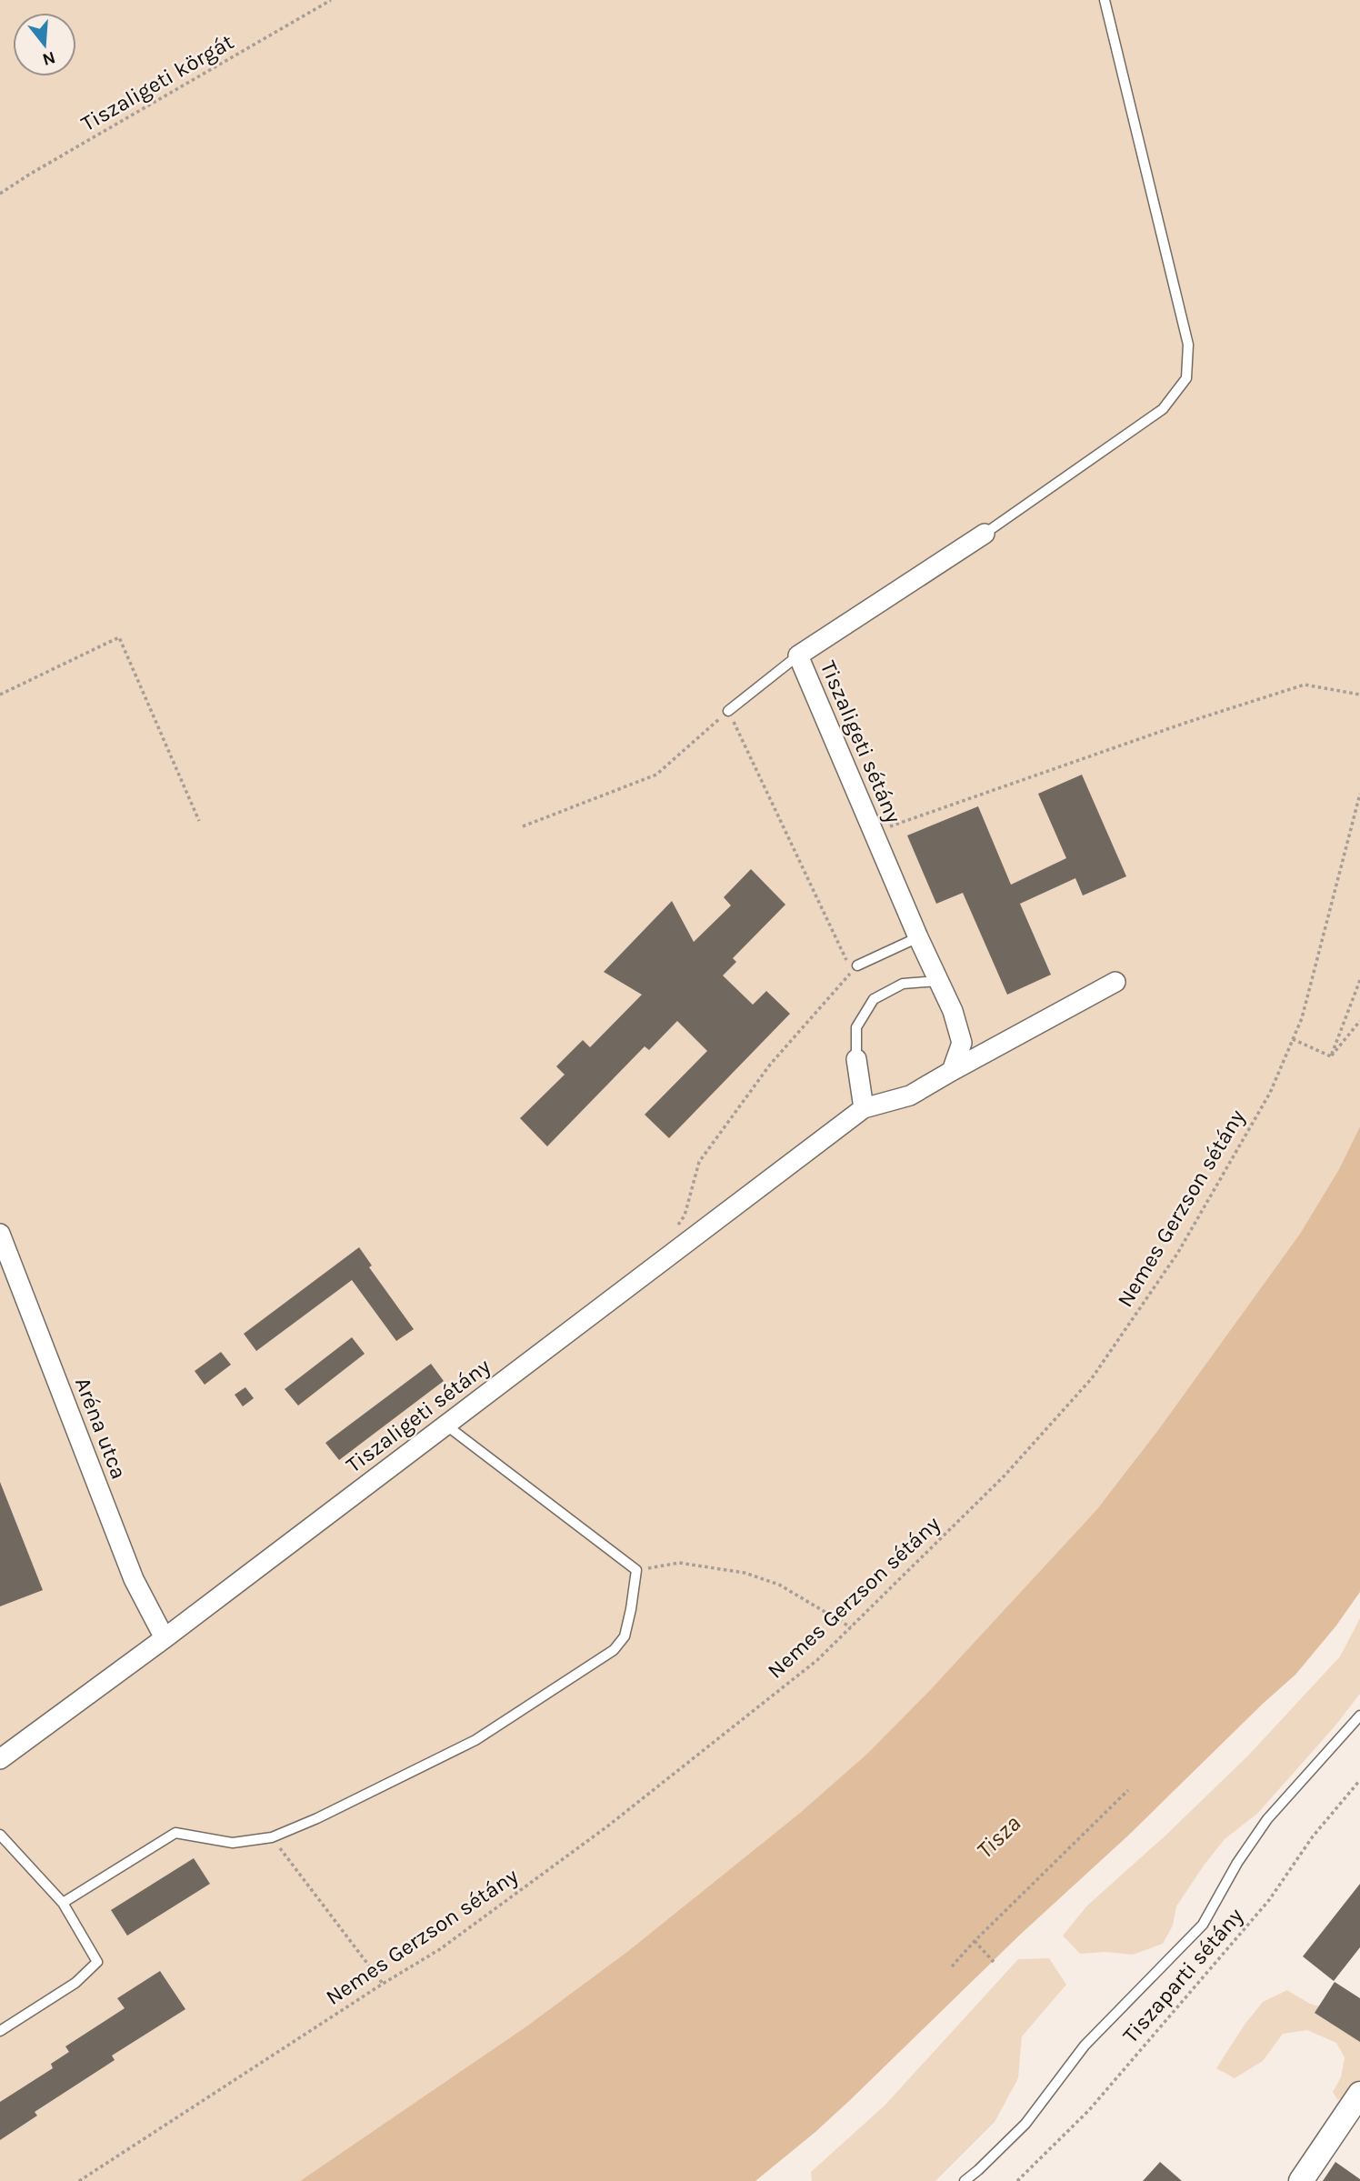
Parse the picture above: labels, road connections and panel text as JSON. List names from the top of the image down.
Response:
{
  "streets": {
    "street": ["Tiszaligeti sétány", "Aréna utca"],
    "path": ["Tiszaligeti körgát", "Nemes Gerzson sétány", "Tiszaparti sétány"]
  },
  "crossings": [
    ["Tiszaligeti sétány", "Aréna utca"]
  ],
  "water": ["Tisza"],
  "north": "bottom"
}
